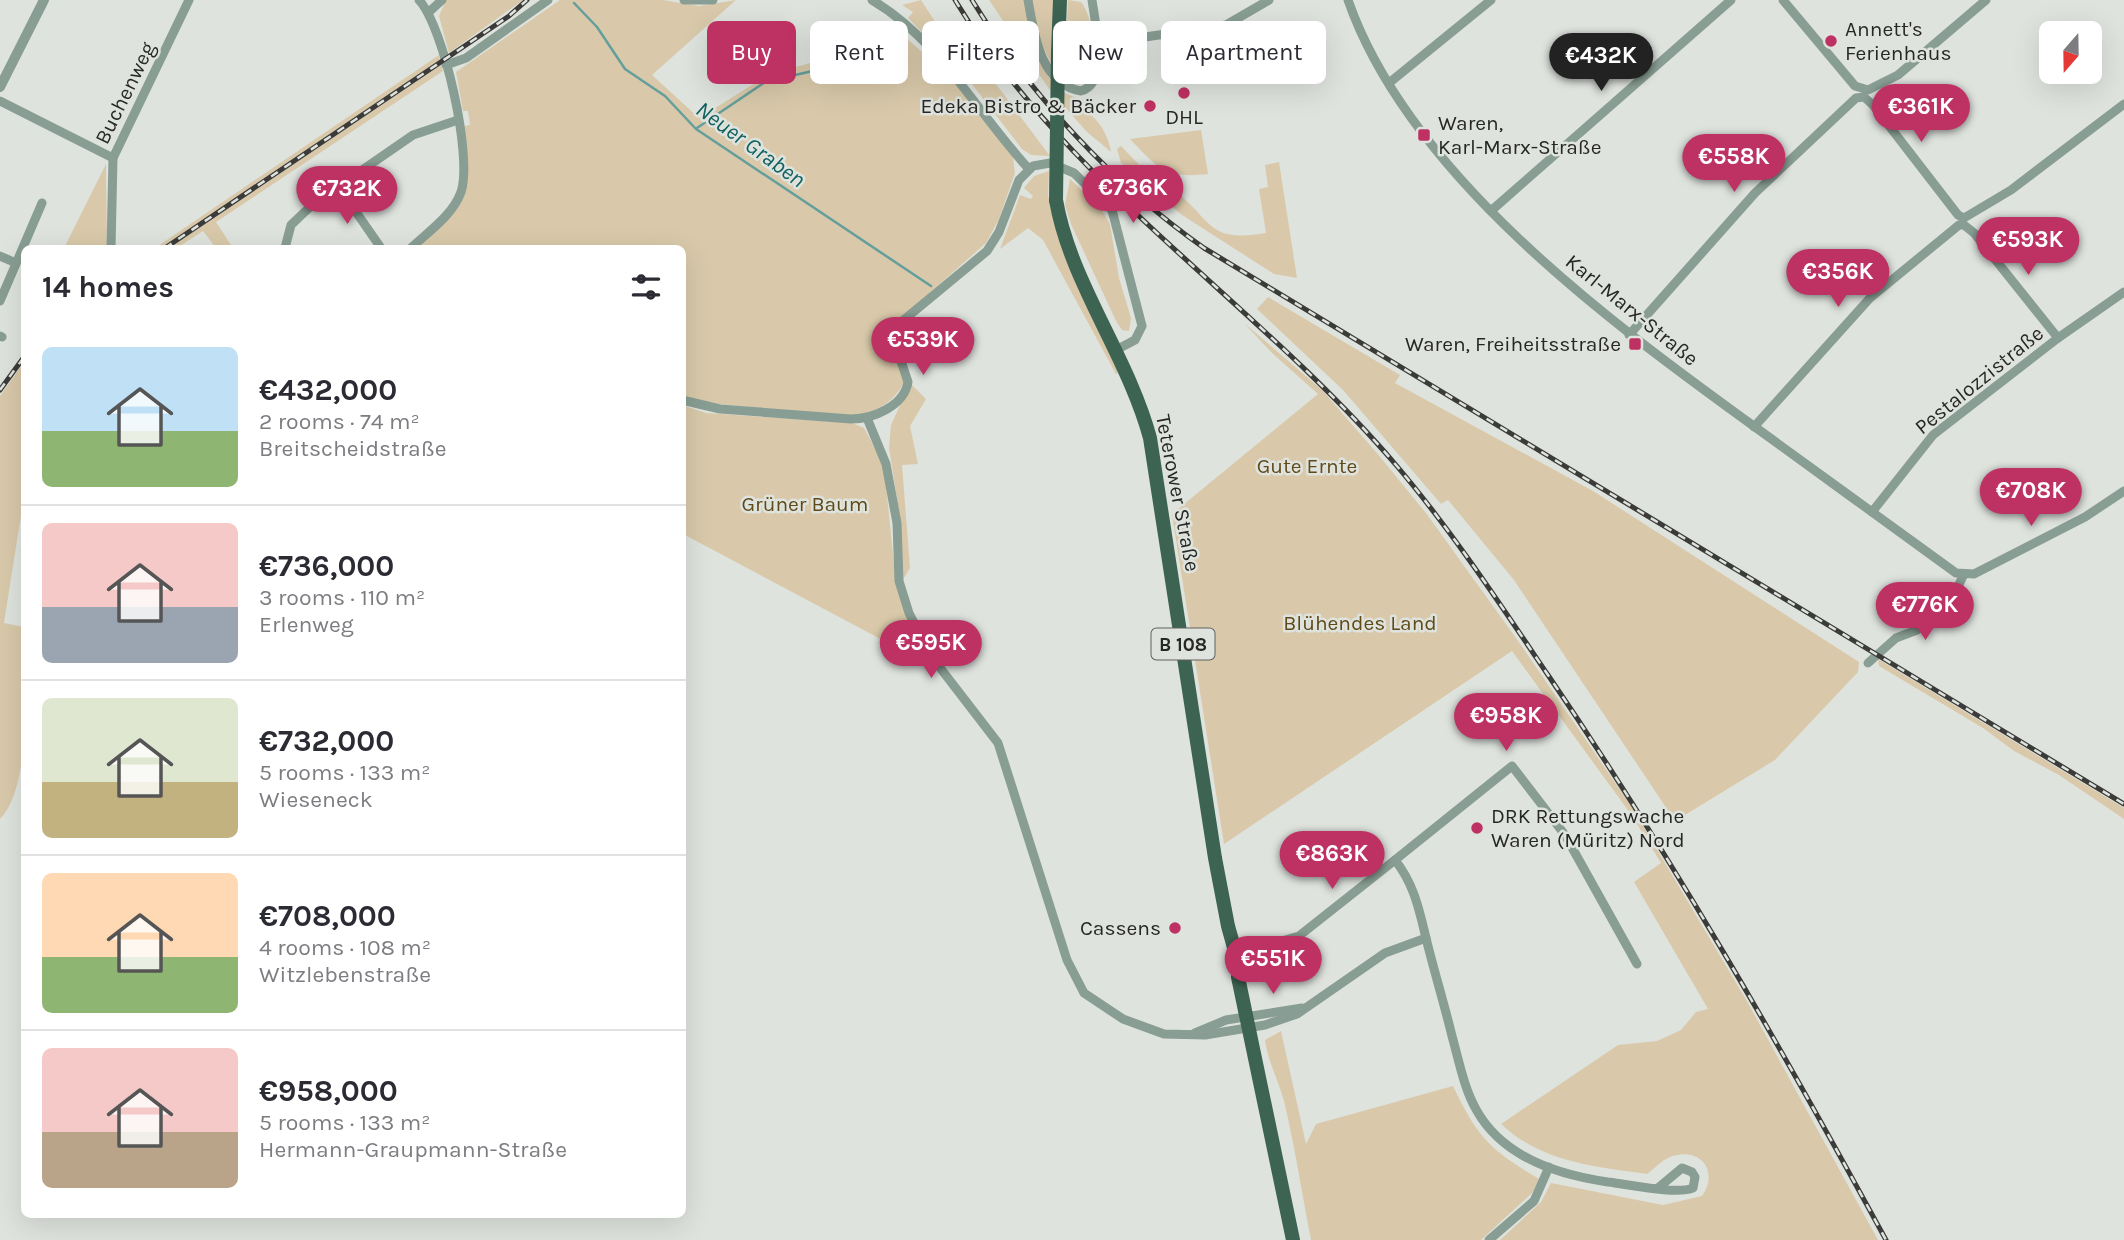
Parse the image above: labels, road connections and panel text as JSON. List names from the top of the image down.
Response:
{
  "streets": {
    "main road": ["Teterower Straße", "B 108"],
    "street": ["Buchenweg", "Karl-Marx-Straße", "Pestalozzistraße"]
  },
  "crossings": [
    ["Karl-Marx-Straße", "Pestalozzistraße"],
    ["Teterower Straße", "B 108"]
  ],
  "water": ["Neuer Graben"],
  "parks": ["Gute Ernte", "Grüner Baum", "Blühendes Land"],
  "places": {
    "other": [
      "Annett's Ferienhaus",
      "DHL",
      "Edeka Bistro & Bäcker",
      "DRK Rettungswache Waren (Müritz) Nord",
      "Cassens"
    ],
    "transit": ["Waren, Karl-Marx-Straße", "Waren, Freiheitsstraße"]
  },
  "north": "bottom",
  "page": {
    "chip": [
      "Buy",
      "Rent",
      "Filters",
      "New",
      "Apartment"
    ],
    "price": [
      "€432K",
      "€361K",
      "€558K",
      "€736K",
      "€732K",
      "€593K",
      "€356K",
      "€539K",
      "€708K",
      "€776K",
      "€595K",
      "€958K",
      "€863K",
      "€551K"
    ],
    "heading": "14 homes",
    "list": [
      {
        "name": "€432,000",
        "note": "2 rooms · 74 m² · Breitscheidstraße"
      },
      {
        "name": "€736,000",
        "note": "3 rooms · 110 m² · Erlenweg"
      },
      {
        "name": "€732,000",
        "note": "5 rooms · 133 m² · Wieseneck"
      },
      {
        "name": "€708,000",
        "note": "4 rooms · 108 m² · Witzlebenstraße"
      },
      {
        "name": "€958,000",
        "note": "5 rooms · 133 m² · Hermann-Graupmann-Straße"
      }
    ]
  }
}
